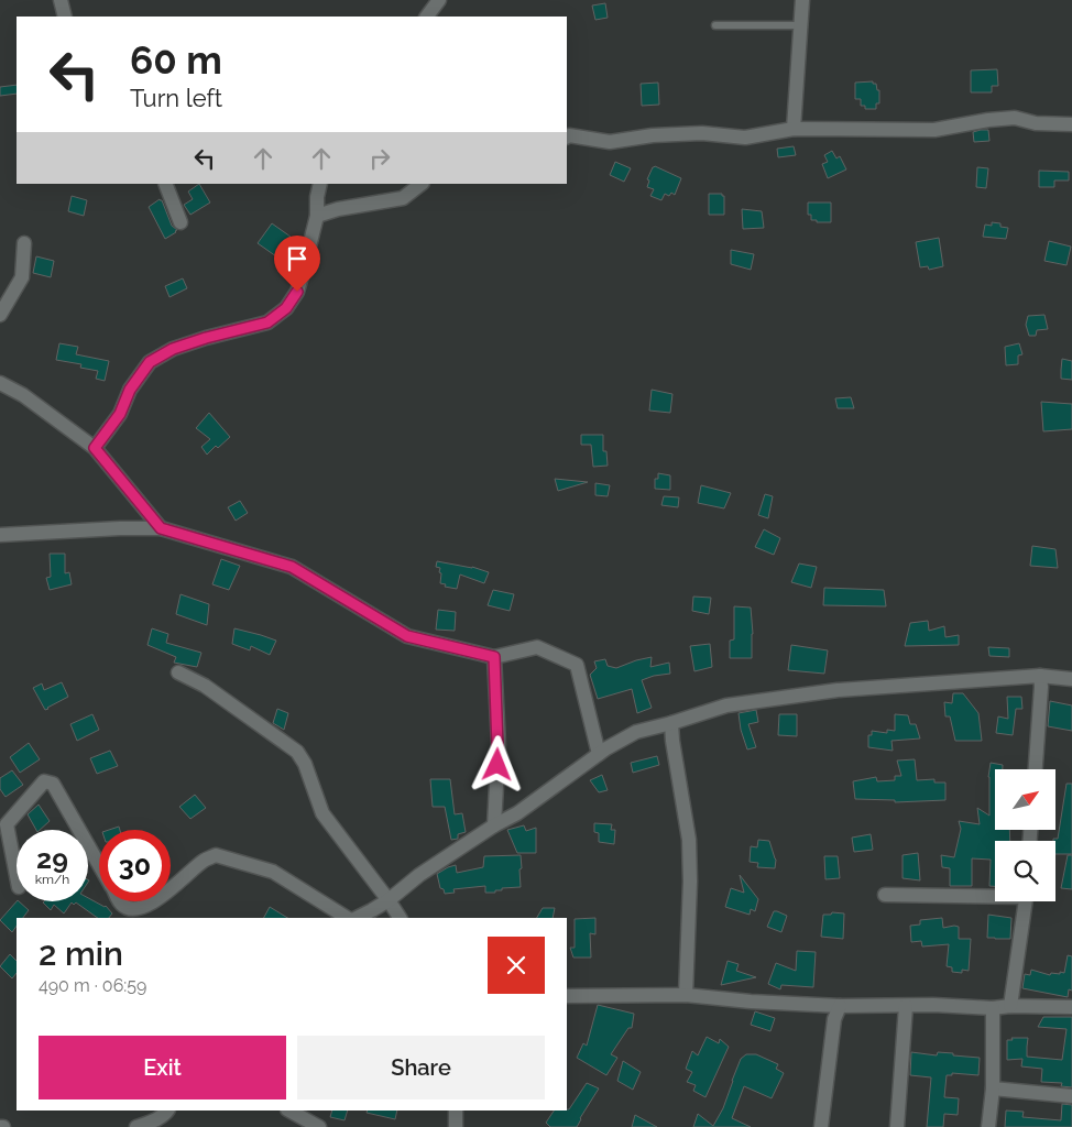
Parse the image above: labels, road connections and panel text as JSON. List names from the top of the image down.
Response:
{
  "north": "top right",
  "page": {
    "turn": ["60 m", "Turn left"],
    "speed": "29 km/h",
    "limit": "30",
    "heading": ["2 min", "490 m · 06:59"],
    "buttons": ["Exit", "Share"]
  }
}
